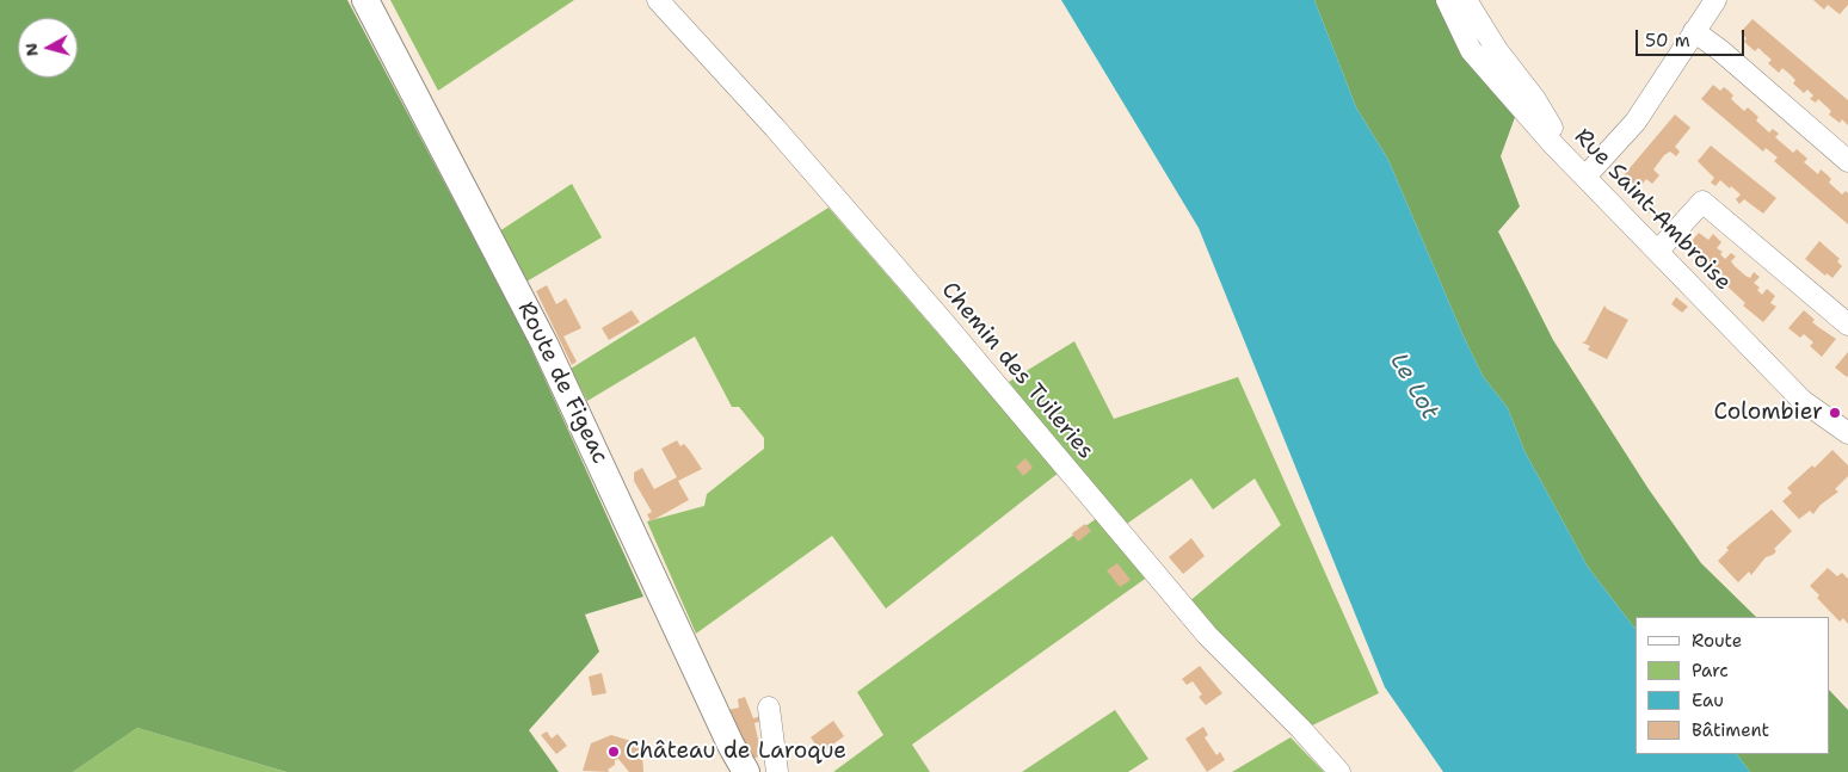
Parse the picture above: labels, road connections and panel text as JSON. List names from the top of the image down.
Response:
{
  "streets": {
    "main road": ["Route de Figeac"],
    "street": ["Rue Saint-Ambroise", "Chemin des Tuileries"]
  },
  "water": ["Le Lot"],
  "places": ["Colombier", "Château de Laroque"],
  "legend": [
    "Route",
    "Parc",
    "Eau",
    "Bâtiment"
  ],
  "scale_bar": "50 m",
  "north": "left"
}
